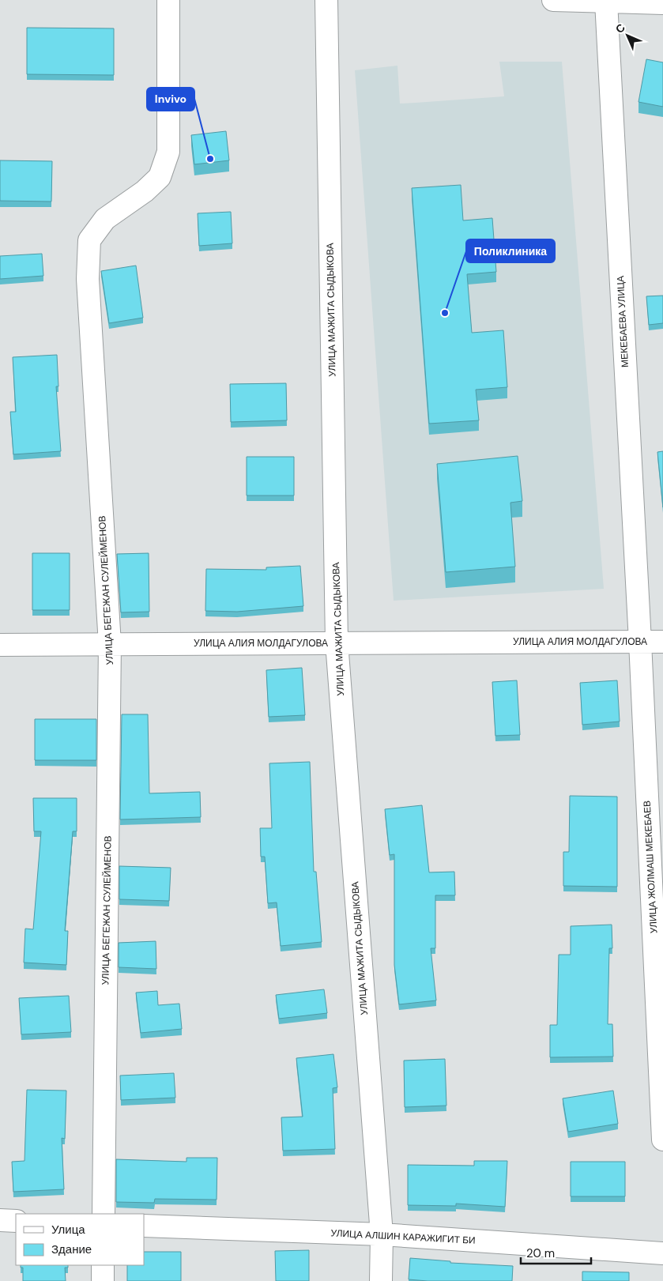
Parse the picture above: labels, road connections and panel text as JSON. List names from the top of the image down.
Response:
{
  "streets": {
    "street": [
      "УЛИЦА МАЖИТА СЫДЫКОВА",
      "МЕКЕБАЕВА УЛИЦА",
      "УЛИЦА БЕГЕЖАН СУЛЕЙМЕНОВ",
      "УЛИЦА АЛИЯ МОЛДАГУЛОВА",
      "УЛИЦА ЖОЛМАШ МЕКЕБАЕВ",
      "УЛИЦА АЛШИН КАРАЖИГИТ БИ"
    ]
  },
  "crossings": [
    ["УЛИЦА МАЖИТА СЫДЫКОВА", "УЛИЦА АЛИЯ МОЛДАГУЛОВА"],
    ["УЛИЦА МАЖИТА СЫДЫКОВА", "УЛИЦА АЛШИН КАРАЖИГИТ БИ"],
    ["МЕКЕБАЕВА УЛИЦА", "УЛИЦА АЛИЯ МОЛДАГУЛОВА"],
    ["МЕКЕБАЕВА УЛИЦА", "УЛИЦА ЖОЛМАШ МЕКЕБАЕВ"],
    ["УЛИЦА БЕГЕЖАН СУЛЕЙМЕНОВ", "УЛИЦА АЛИЯ МОЛДАГУЛОВА"],
    ["УЛИЦА АЛИЯ МОЛДАГУЛОВА", "УЛИЦА ЖОЛМАШ МЕКЕБАЕВ"]
  ],
  "places": ["Invivo", "Поликлиника"],
  "legend": ["Улица", "Здание"],
  "scale_bar": "20 m",
  "north": "top left"
}
